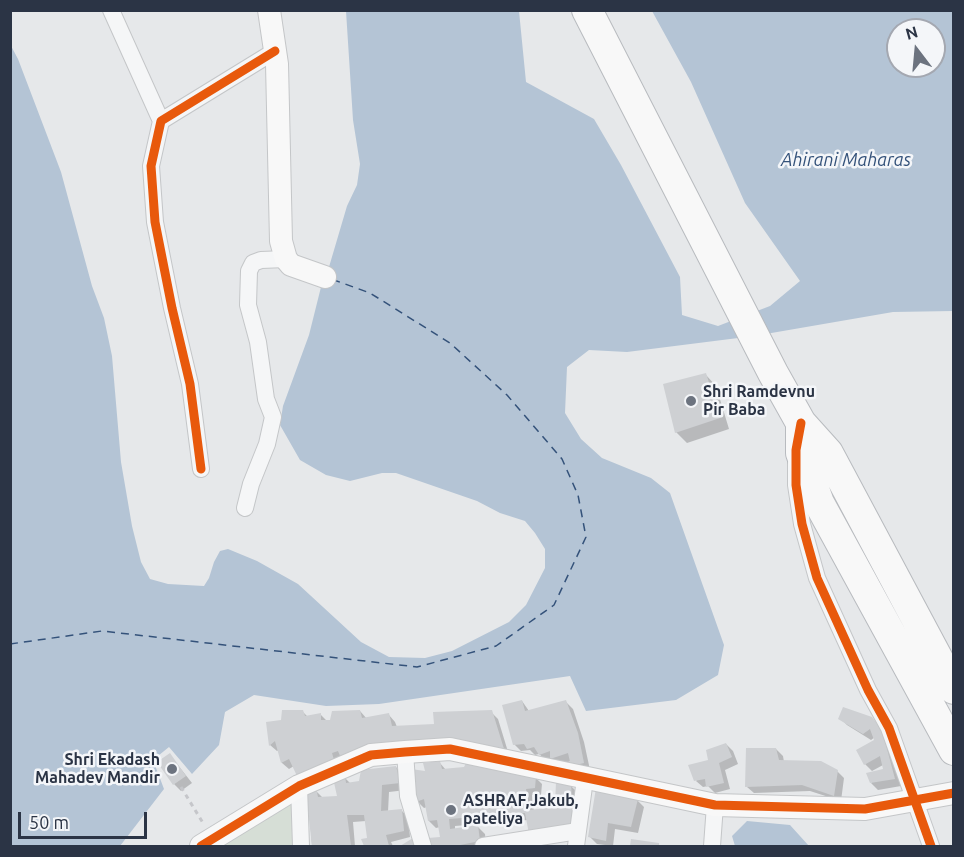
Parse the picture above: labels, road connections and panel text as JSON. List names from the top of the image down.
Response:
{
  "water": ["Ahirani Maharas"],
  "places": ["Shri Ramdevnu Pir Baba", "Shri Ekadash Mahadev Mandir", "ASHRAF,Jakub, pateliya"],
  "scale_bar": "50 m",
  "north": "top"
}
